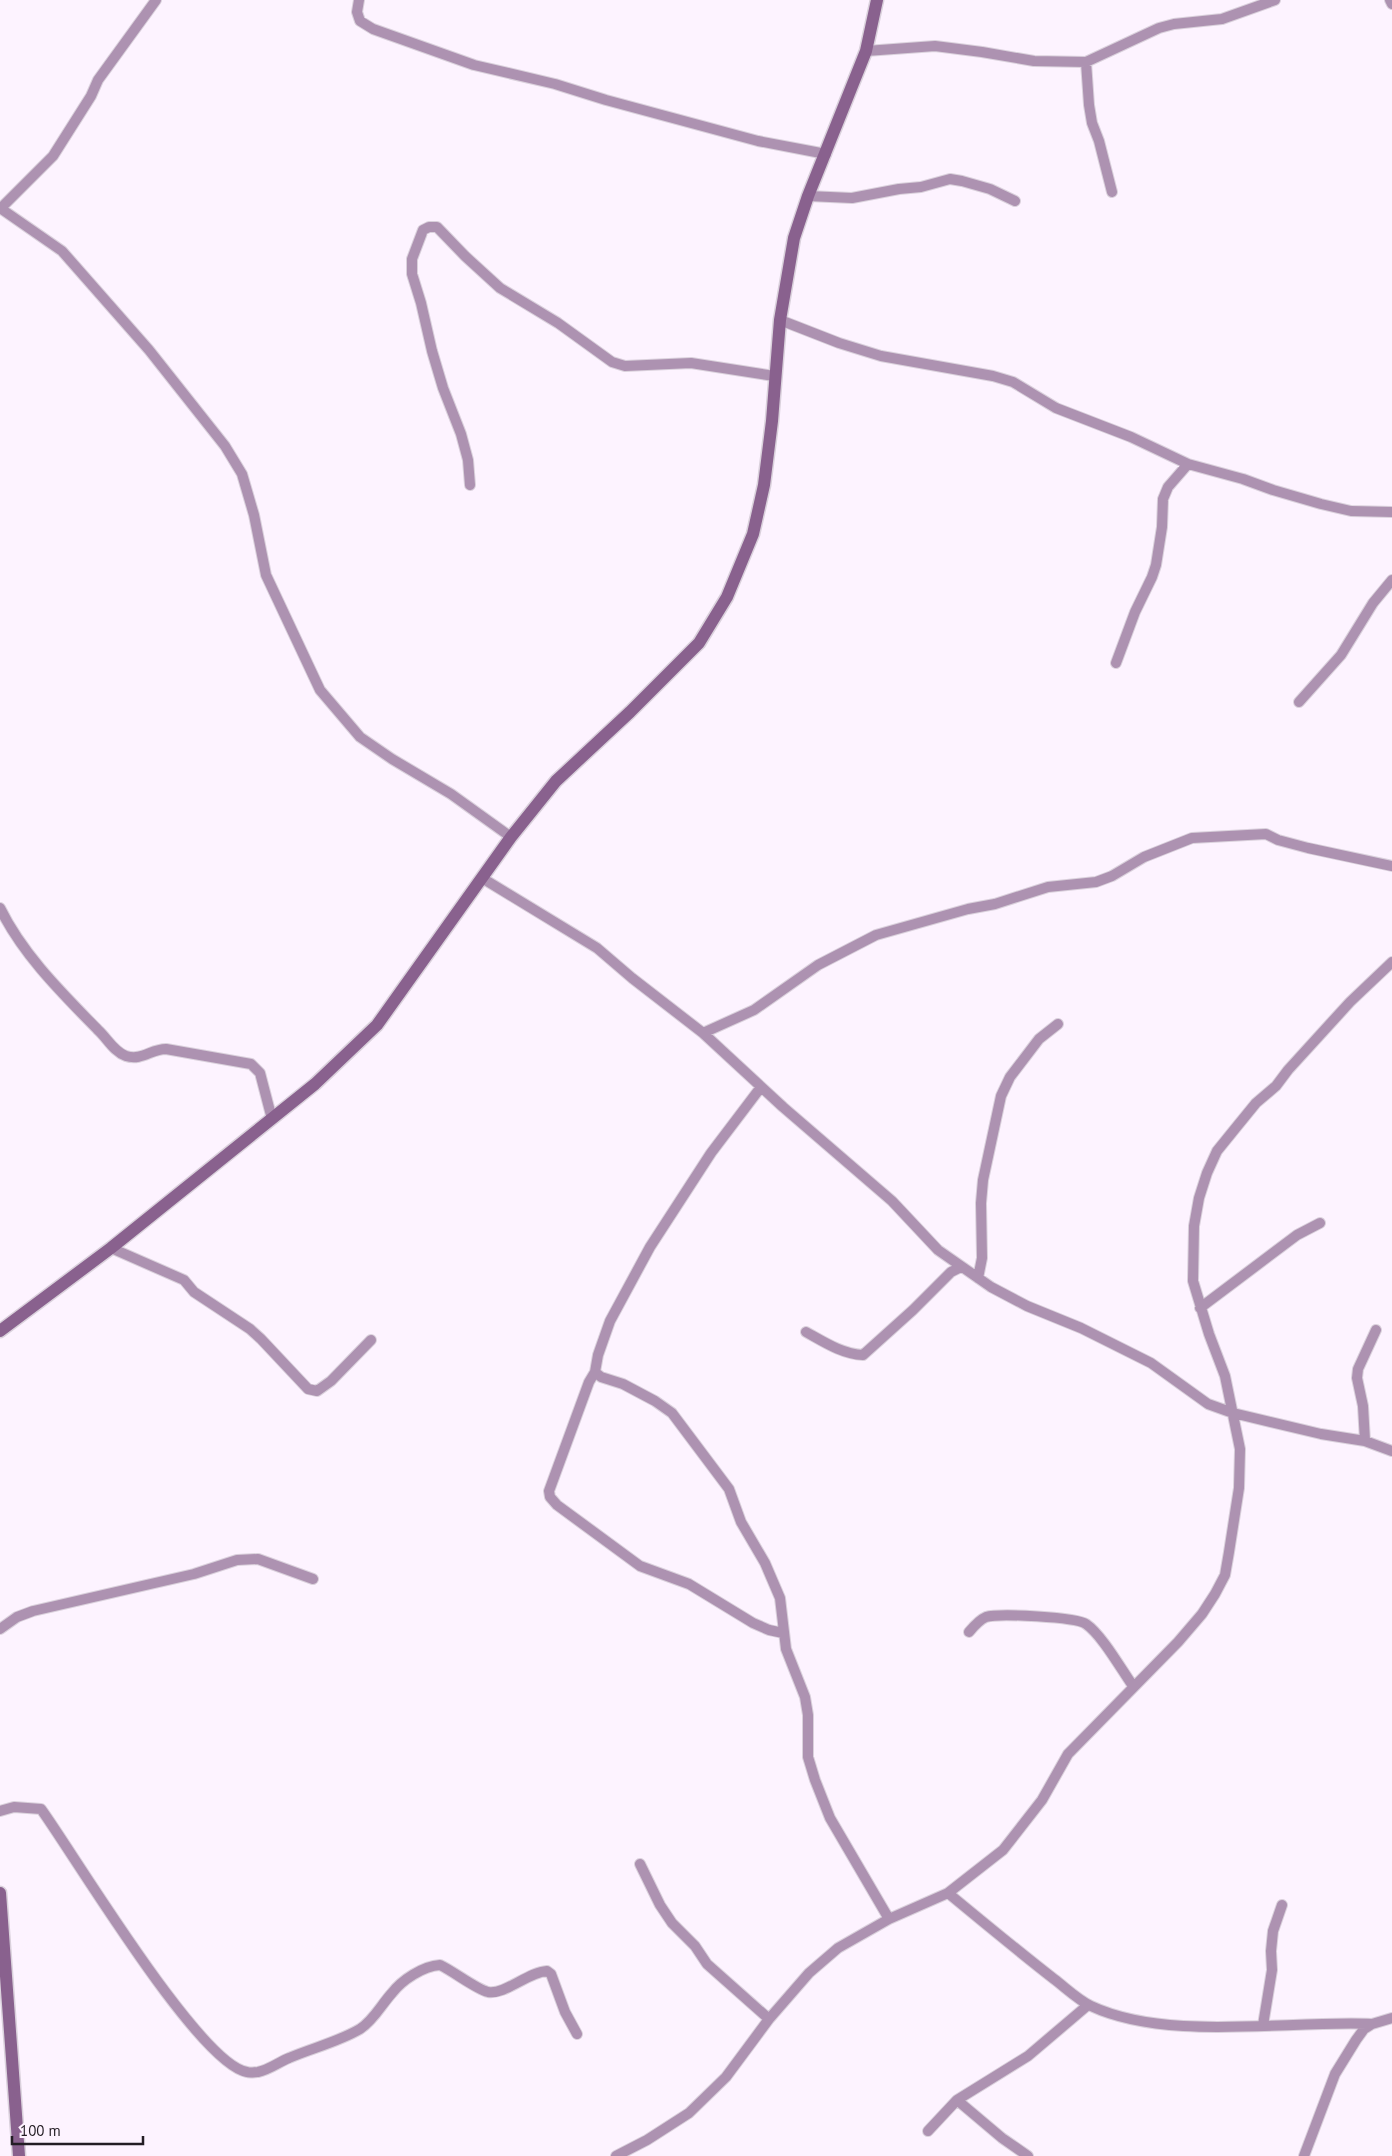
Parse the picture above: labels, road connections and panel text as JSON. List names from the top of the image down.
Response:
{
  "scale_bar": "100 m"
}
